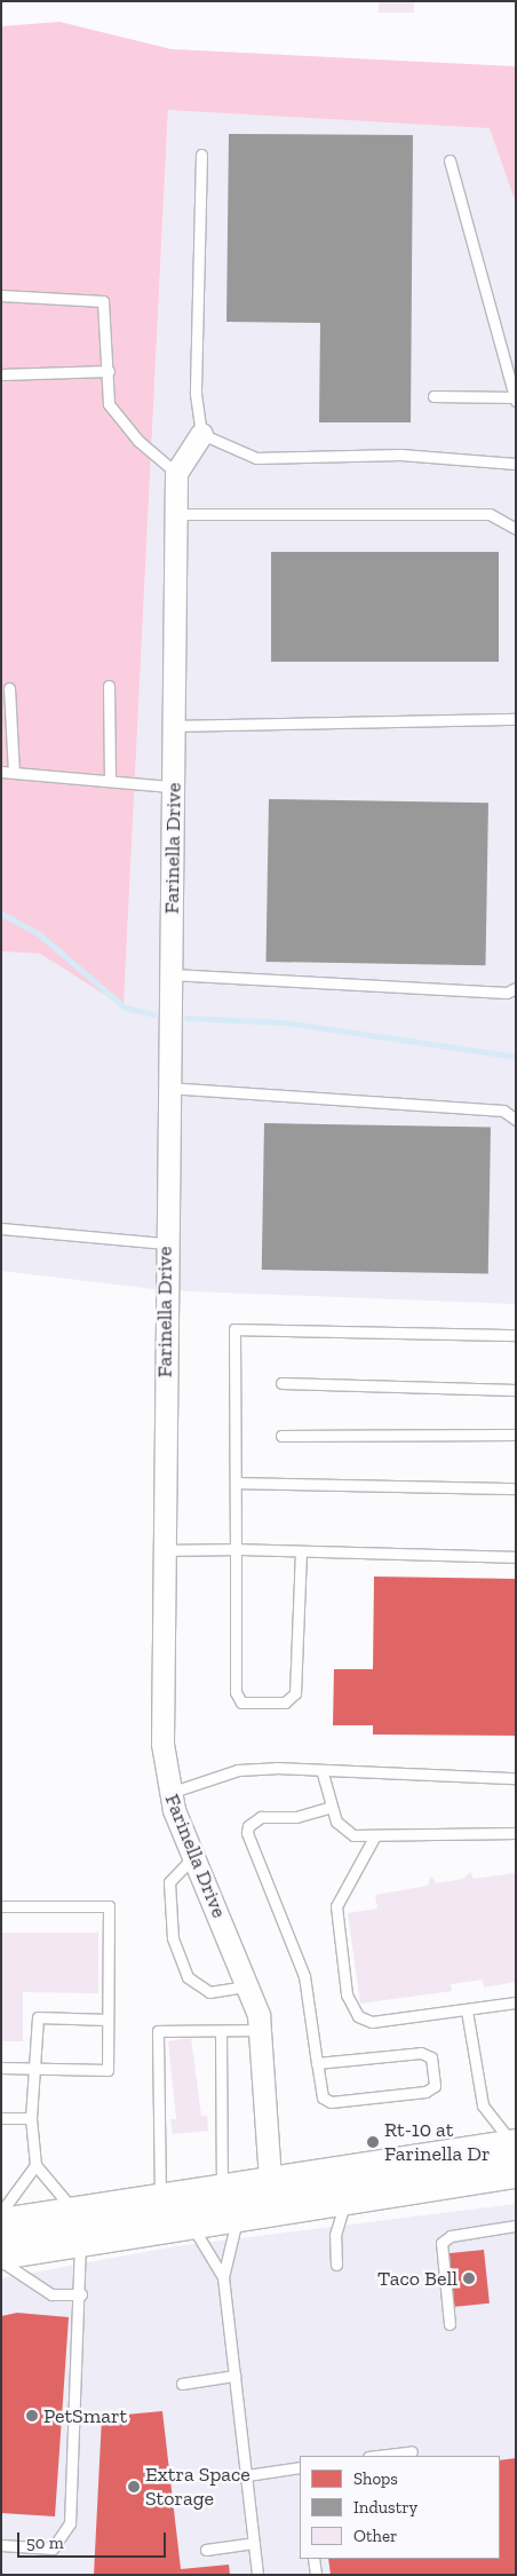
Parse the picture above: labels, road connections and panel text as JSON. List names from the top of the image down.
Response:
{
  "streets": {
    "street": ["Farinella Drive"]
  },
  "places": [
    "Rt-10 at Farinella Dr",
    "Taco Bell",
    "PetSmart",
    "Extra Space Storage"
  ],
  "legend": ["Shops", "Industry", "Other"],
  "scale_bar": "50 m"
}
